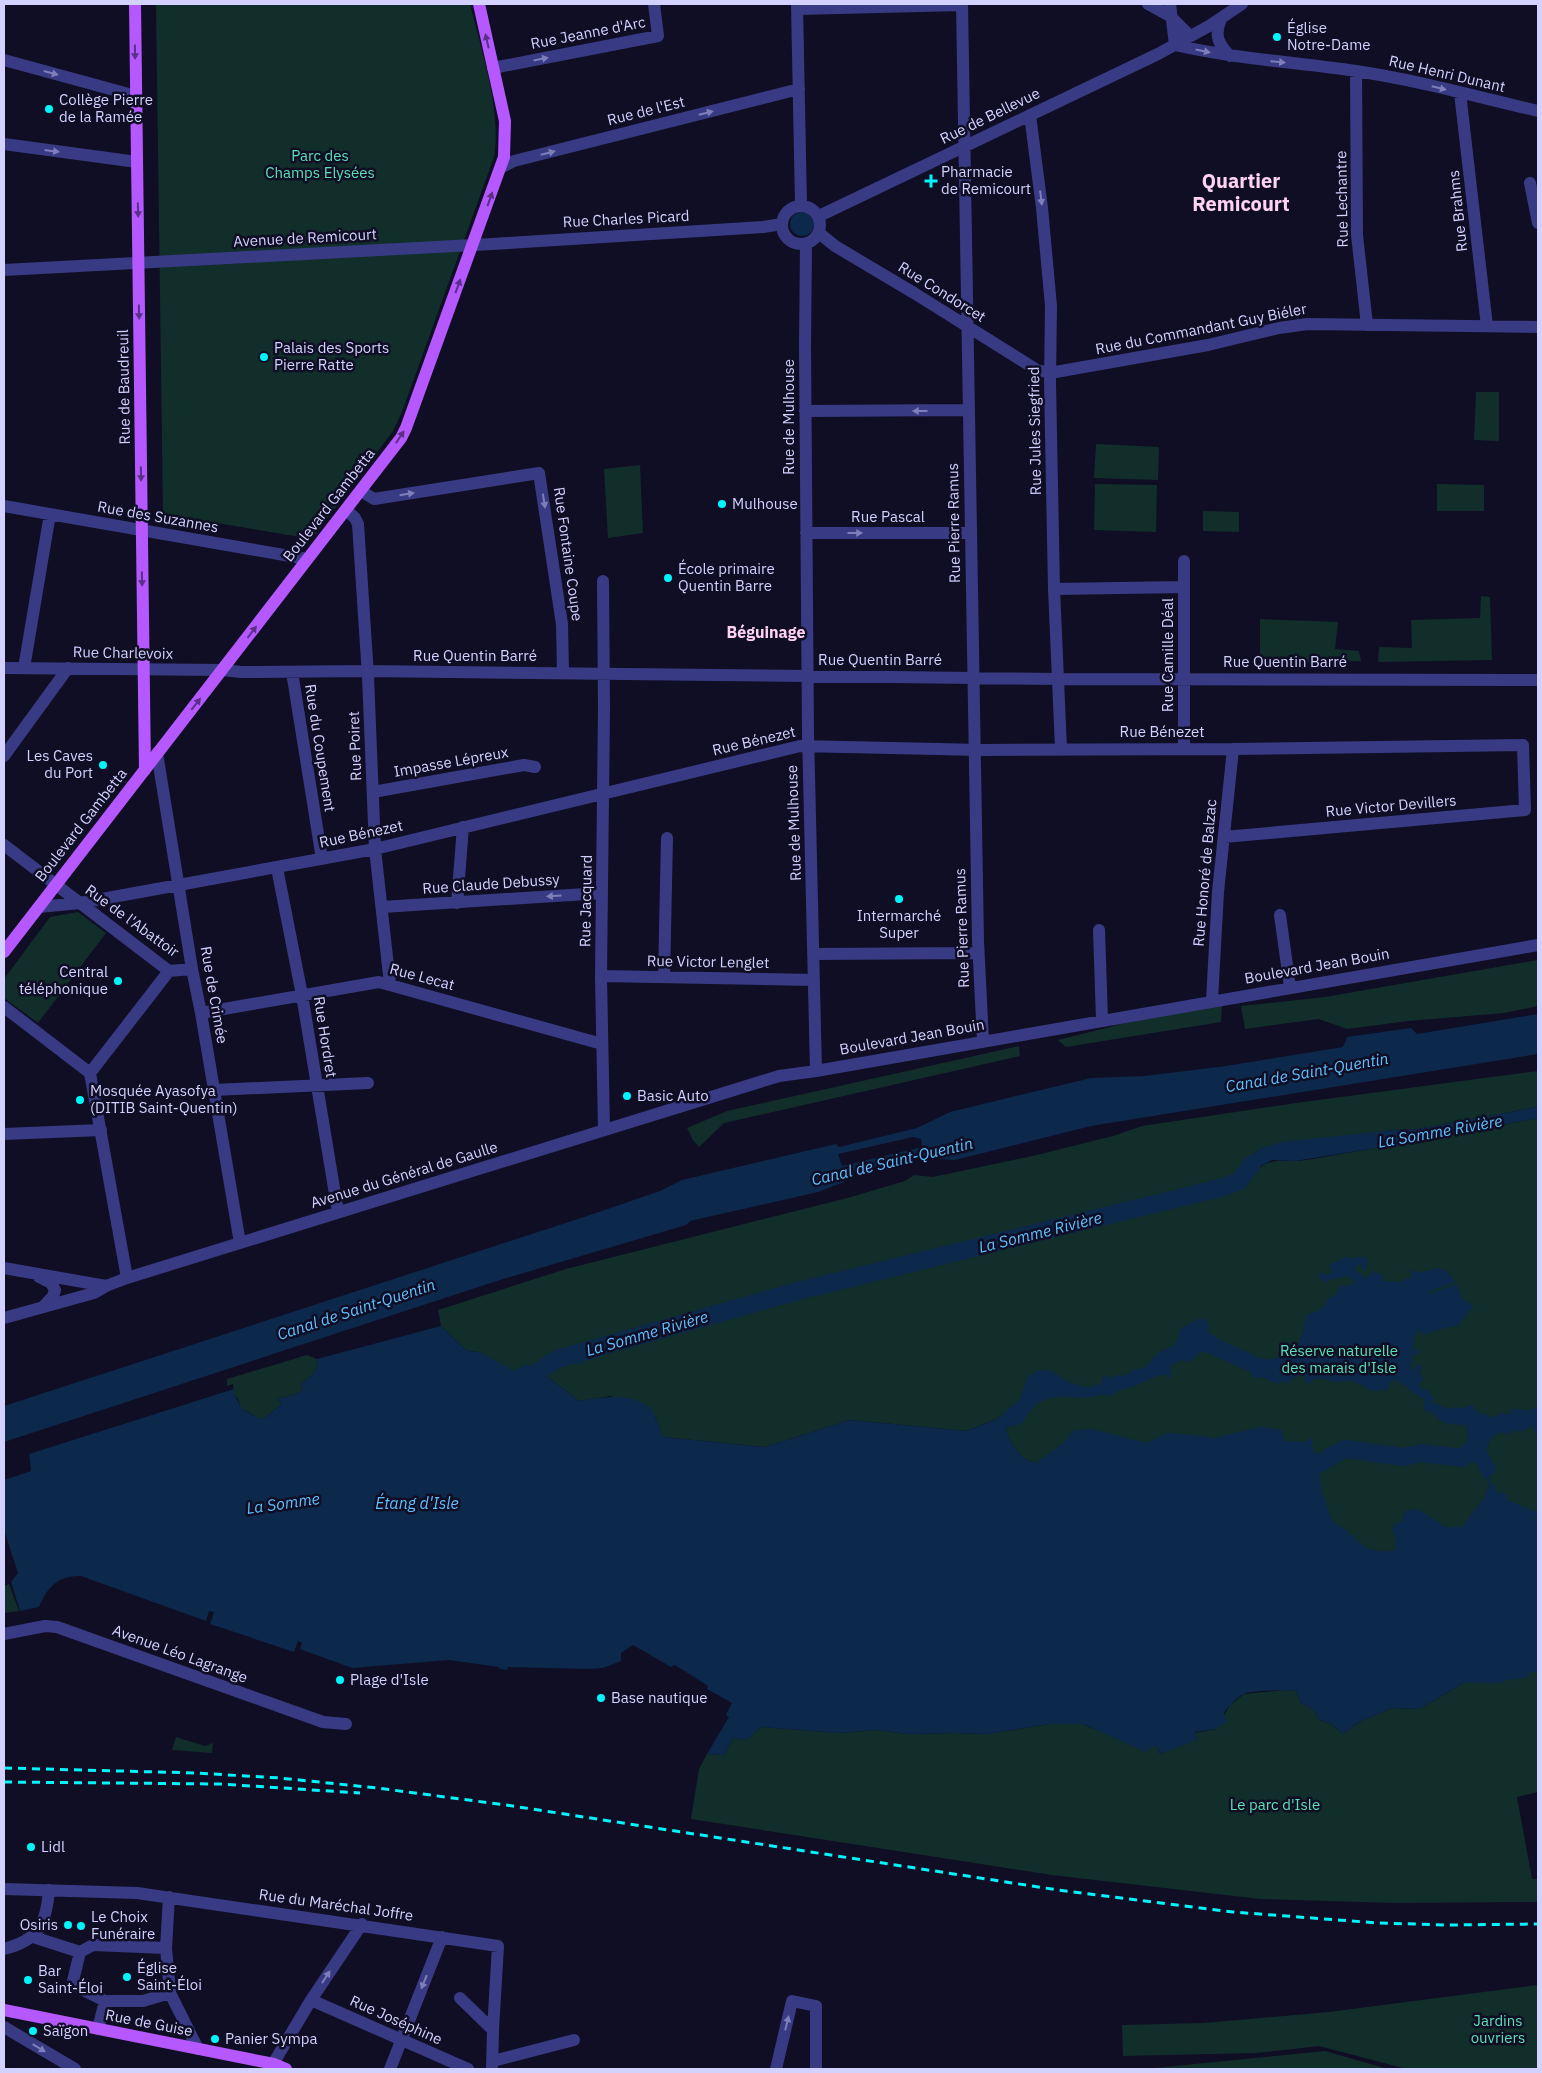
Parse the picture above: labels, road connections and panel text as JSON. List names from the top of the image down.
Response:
{
  "streets": {
    "main road": ["Rue de Baudreuil", "Boulevard Gambetta", "Rue de Guise"],
    "street": [
      "Rue Jeanne d'Arc",
      "Rue Henri Dunant",
      "Rue de l'Est",
      "Rue de Bellevue",
      "Rue Lechantre",
      "Rue Brahms",
      "Rue Charles Picard",
      "Avenue de Remicourt",
      "Rue Condorcet",
      "Rue du Commandant Guy Biéler",
      "Rue de Mulhouse",
      "Rue Jules Siegfried",
      "Rue des Suzannes",
      "Rue Pascal",
      "Rue Pierre Ramus",
      "Rue Fontaine Coupe",
      "Rue Charlevoix",
      "Rue Camille Déal",
      "Rue Quentin Barré",
      "Rue Bénezet",
      "Rue Poiret",
      "Rue du Coupement",
      "Impasse Lépreux",
      "Rue Victor Devillers",
      "Rue Honoré de Balzac",
      "Rue Claude Debussy",
      "Rue Jacquard",
      "Rue de l'Abattoir",
      "Rue Victor Lenglet",
      "Boulevard Jean Bouin",
      "Rue Lecat",
      "Rue de Crimée",
      "Rue Hordret",
      "Avenue du Général de Gaulle",
      "Avenue Léo Lagrange",
      "Rue du Maréchal Joffre",
      "Rue Joséphine"
    ]
  },
  "crossings": [
    ["Rue Jeanne d'Arc", "Boulevard Gambetta"],
    ["Rue Henri Dunant", "Rue de Bellevue"],
    ["Rue Henri Dunant", "Rue Lechantre"],
    ["Rue Henri Dunant", "Rue Brahms"],
    ["Rue de l'Est", "Boulevard Gambetta"],
    ["Rue de Bellevue", "Rue Charles Picard"],
    ["Rue de Bellevue", "Rue Condorcet"],
    ["Rue de Bellevue", "Rue de Mulhouse"],
    ["Rue de Bellevue", "Rue Jules Siegfried"],
    ["Rue de Bellevue", "Rue Pierre Ramus"],
    ["Rue Lechantre", "Rue du Commandant Guy Biéler"],
    ["Rue Brahms", "Rue du Commandant Guy Biéler"],
    ["Rue Charles Picard", "Avenue de Remicourt"],
    ["Rue Charles Picard", "Rue Condorcet"],
    ["Rue Charles Picard", "Rue de Mulhouse"],
    ["Rue Charles Picard", "Boulevard Gambetta"],
    ["Avenue de Remicourt", "Rue de Baudreuil"],
    ["Avenue de Remicourt", "Boulevard Gambetta"],
    ["Rue Condorcet", "Rue du Commandant Guy Biéler"],
    ["Rue Condorcet", "Rue de Mulhouse"],
    ["Rue Condorcet", "Rue Jules Siegfried"],
    ["Rue Condorcet", "Rue Pierre Ramus"],
    ["Rue du Commandant Guy Biéler", "Rue Jules Siegfried"],
    ["Rue de Baudreuil", "Boulevard Gambetta"],
    ["Rue de Baudreuil", "Rue des Suzannes"],
    ["Rue de Baudreuil", "Rue Charlevoix"],
    ["Rue de Mulhouse", "Rue Pascal"],
    ["Rue de Mulhouse", "Rue Quentin Barré"],
    ["Rue de Mulhouse", "Rue Bénezet"],
    ["Rue de Mulhouse", "Rue Victor Lenglet"],
    ["Rue de Mulhouse", "Boulevard Jean Bouin"],
    ["Rue de Mulhouse", "Avenue du Général de Gaulle"],
    ["Rue Jules Siegfried", "Rue Quentin Barré"],
    ["Rue Jules Siegfried", "Rue Bénezet"],
    ["Boulevard Gambetta", "Rue des Suzannes"],
    ["Boulevard Gambetta", "Rue Fontaine Coupe"],
    ["Boulevard Gambetta", "Rue Charlevoix"],
    ["Boulevard Gambetta", "Rue Quentin Barré"],
    ["Boulevard Gambetta", "Rue Bénezet"],
    ["Boulevard Gambetta", "Rue Poiret"],
    ["Boulevard Gambetta", "Rue de l'Abattoir"],
    ["Boulevard Gambetta", "Rue de Crimée"],
    ["Rue Pascal", "Rue Pierre Ramus"],
    ["Rue Pierre Ramus", "Rue Quentin Barré"],
    ["Rue Pierre Ramus", "Rue Bénezet"],
    ["Rue Pierre Ramus", "Boulevard Jean Bouin"],
    ["Rue Fontaine Coupe", "Rue Quentin Barré"],
    ["Rue Charlevoix", "Rue Quentin Barré"],
    ["Rue Camille Déal", "Rue Quentin Barré"],
    ["Rue Camille Déal", "Rue Bénezet"],
    ["Rue Quentin Barré", "Rue Poiret"],
    ["Rue Quentin Barré", "Rue du Coupement"],
    ["Rue Quentin Barré", "Rue Jacquard"],
    ["Rue Bénezet", "Rue Poiret"],
    ["Rue Bénezet", "Rue du Coupement"],
    ["Rue Bénezet", "Rue Victor Devillers"],
    ["Rue Bénezet", "Rue Honoré de Balzac"],
    ["Rue Bénezet", "Rue Jacquard"],
    ["Rue Bénezet", "Rue de l'Abattoir"],
    ["Rue Bénezet", "Rue de Crimée"],
    ["Rue Bénezet", "Rue Hordret"],
    ["Rue Poiret", "Impasse Lépreux"],
    ["Rue Poiret", "Rue Claude Debussy"],
    ["Rue Poiret", "Rue Lecat"],
    ["Rue Victor Devillers", "Rue Honoré de Balzac"],
    ["Rue Honoré de Balzac", "Boulevard Jean Bouin"],
    ["Rue Claude Debussy", "Rue Jacquard"],
    ["Rue Jacquard", "Rue Victor Lenglet"],
    ["Rue Jacquard", "Rue Lecat"],
    ["Rue Jacquard", "Avenue du Général de Gaulle"],
    ["Rue de l'Abattoir", "Rue de Crimée"],
    ["Boulevard Jean Bouin", "Avenue du Général de Gaulle"],
    ["Rue Lecat", "Rue de Crimée"],
    ["Rue Lecat", "Rue Hordret"],
    ["Rue de Crimée", "Avenue du Général de Gaulle"],
    ["Rue Hordret", "Avenue du Général de Gaulle"]
  ],
  "one_way": [
    "Rue Jeanne d'Arc",
    "Rue Henri Dunant",
    "Rue de l'Est",
    "Rue de Baudreuil",
    "Rue Jules Siegfried",
    "Boulevard Gambetta",
    "Rue Pascal",
    "Rue Claude Debussy"
  ],
  "districts": ["Quartier Remicourt", "Béguinage"],
  "water": [
    "Canal de Saint-Quentin",
    "La Somme Rivière",
    "La Somme",
    "Étang d'Isle"
  ],
  "parks": [
    "Parc des Champs Elysées",
    "Réserve naturelle des marais d'Isle",
    "Le parc d'Isle",
    "Jardins ouvriers"
  ],
  "places": {
    "other": [
      "Église Notre-Dame",
      "Collège Pierre de la Ramée",
      "Palais des Sports Pierre Ratte",
      "Mulhouse",
      "École primaire Quentin Barre",
      "Les Caves du Port",
      "Intermarché Super",
      "Central téléphonique",
      "Basic Auto",
      "Mosquée Ayasofya (DITIB Saint-Quentin)",
      "Plage d'Isle",
      "Base nautique",
      "Lidl",
      "Osiris",
      "Le Choix Funéraire",
      "Église Saint-Éloi",
      "Bar Saint-Éloi",
      "Saïgon",
      "Panier Sympa"
    ],
    "health": ["Pharmacie de Remicourt"]
  }
}
